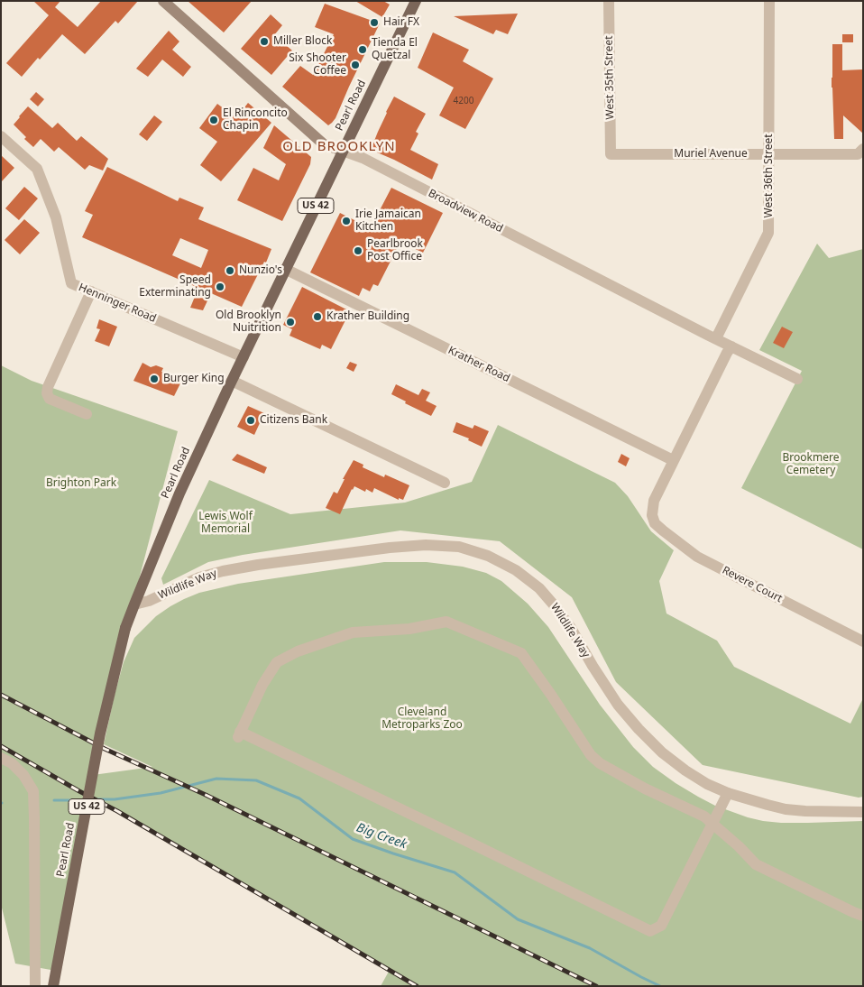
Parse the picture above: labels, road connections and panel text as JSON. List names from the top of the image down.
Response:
{
  "streets": {
    "main road": ["Pearl Road", "US 42", "Broadview Road"],
    "street": [
      "West 35th Street",
      "Muriel Avenue",
      "West 36th Street",
      "Henninger Road",
      "Krather Road",
      "Wildlife Way",
      "Revere Court"
    ]
  },
  "crossings": [
    ["West 35th Street", "Muriel Avenue"],
    ["Pearl Road", "Broadview Road"],
    ["Pearl Road", "Henninger Road"],
    ["Pearl Road", "Krather Road"],
    ["Pearl Road", "Wildlife Way"],
    ["Muriel Avenue", "West 36th Street"],
    ["West 36th Street", "Broadview Road"],
    ["Krather Road", "Revere Court"]
  ],
  "districts": ["OLD BROOKLYN"],
  "water": ["Big Creek"],
  "parks": [
    "Brookmere Cemetery",
    "Brighton Park",
    "Lewis Wolf Memorial",
    "Cleveland Metroparks Zoo"
  ],
  "places": [
    "Hair FX",
    "Miller Block",
    "Tienda El Quetzal",
    "Six Shooter Coffee",
    "El Rinconcito Chapin",
    "Irie Jamaican Kitchen",
    "Pearlbrook Post Office",
    "Nunzio's",
    "Speed Exterminating",
    "Krather Building",
    "Old Brooklyn Nuitrition",
    "Burger King",
    "Citizens Bank"
  ],
  "house_numbers": ["4200"]
}
